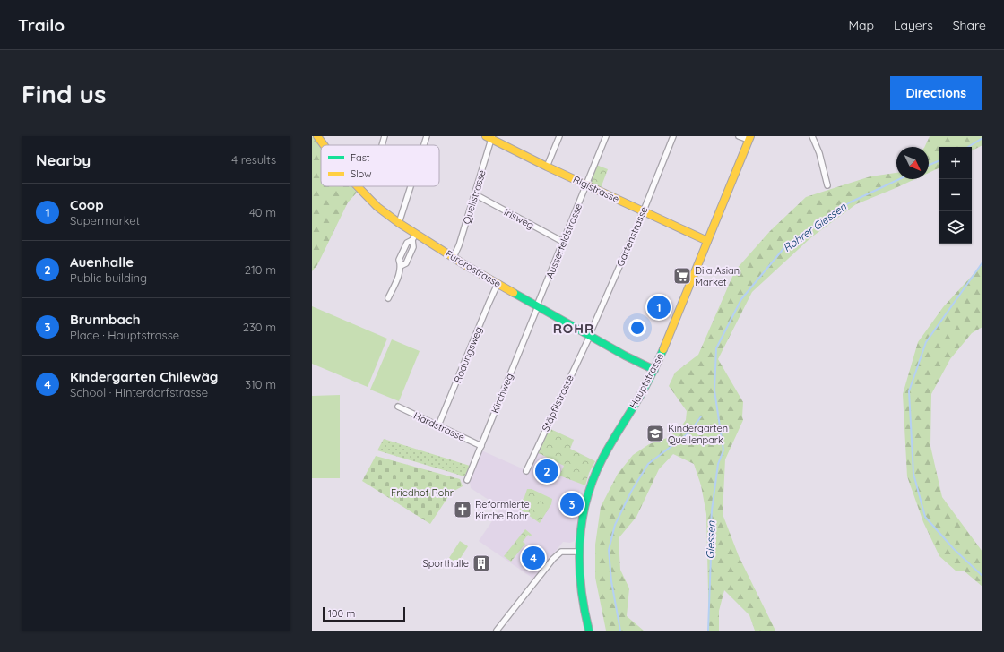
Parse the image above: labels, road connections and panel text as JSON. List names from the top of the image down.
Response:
{
  "streets": {
    "main road": ["Rigistrasse", "Furorastrasse", "Hauptstrasse"],
    "street": [
      "Quellstrasse",
      "Irisweg",
      "Gartenstrasse",
      "Ausserfeldstrasse",
      "Rodungsweg",
      "Kirchweg",
      "Stäpflistrasse",
      "Hardstrasse"
    ]
  },
  "crossings": [
    ["Rigistrasse", "Quellstrasse"],
    ["Rigistrasse", "Gartenstrasse"],
    ["Rigistrasse", "Ausserfeldstrasse"],
    ["Rigistrasse", "Hauptstrasse"],
    ["Quellstrasse", "Irisweg"],
    ["Quellstrasse", "Furorastrasse"],
    ["Irisweg", "Ausserfeldstrasse"],
    ["Gartenstrasse", "Furorastrasse"],
    ["Gartenstrasse", "Stäpflistrasse"],
    ["Ausserfeldstrasse", "Furorastrasse"],
    ["Ausserfeldstrasse", "Kirchweg"],
    ["Furorastrasse", "Rodungsweg"],
    ["Furorastrasse", "Hauptstrasse"],
    ["Furorastrasse", "Kirchweg"],
    ["Furorastrasse", "Stäpflistrasse"],
    ["Rodungsweg", "Hardstrasse"],
    ["Kirchweg", "Hardstrasse"]
  ],
  "districts": ["ROHR"],
  "water": ["Rohrer Giessen", "Giessen"],
  "parks": ["Friedhof Rohr"],
  "places": {
    "supermarket": ["Dila Asian Market"],
    "school or university": ["Kindergarten Quellenpark"],
    "church": ["Reformierte Kirche Rohr"],
    "building": ["Sporthalle"]
  },
  "legend": ["Fast", "Slow"],
  "scale_bar": "100 m",
  "north": "bottom right",
  "page": {
    "header": "Trailo",
    "nav": ["Map", "Layers", "Share"],
    "buttons": "Directions",
    "title": "Find us",
    "heading": ["Nearby", "4 results"],
    "map_buttons": ["+", "−"],
    "list": [
      {
        "mark": "1",
        "name": "Coop",
        "note": "Supermarket",
        "value": "40 m"
      },
      {
        "mark": "2",
        "name": "Auenhalle",
        "note": "Public building",
        "value": "210 m"
      },
      {
        "mark": "3",
        "name": "Brunnbach",
        "note": "Place · Hauptstrasse",
        "value": "230 m"
      },
      {
        "mark": "4",
        "name": "Kindergarten Chilewäg",
        "note": "School · Hinterdorfstrasse",
        "value": "310 m"
      }
    ],
    "pins": [
      "1",
      "2",
      "3",
      "4"
    ],
    "scale": "100 m"
  }
}
